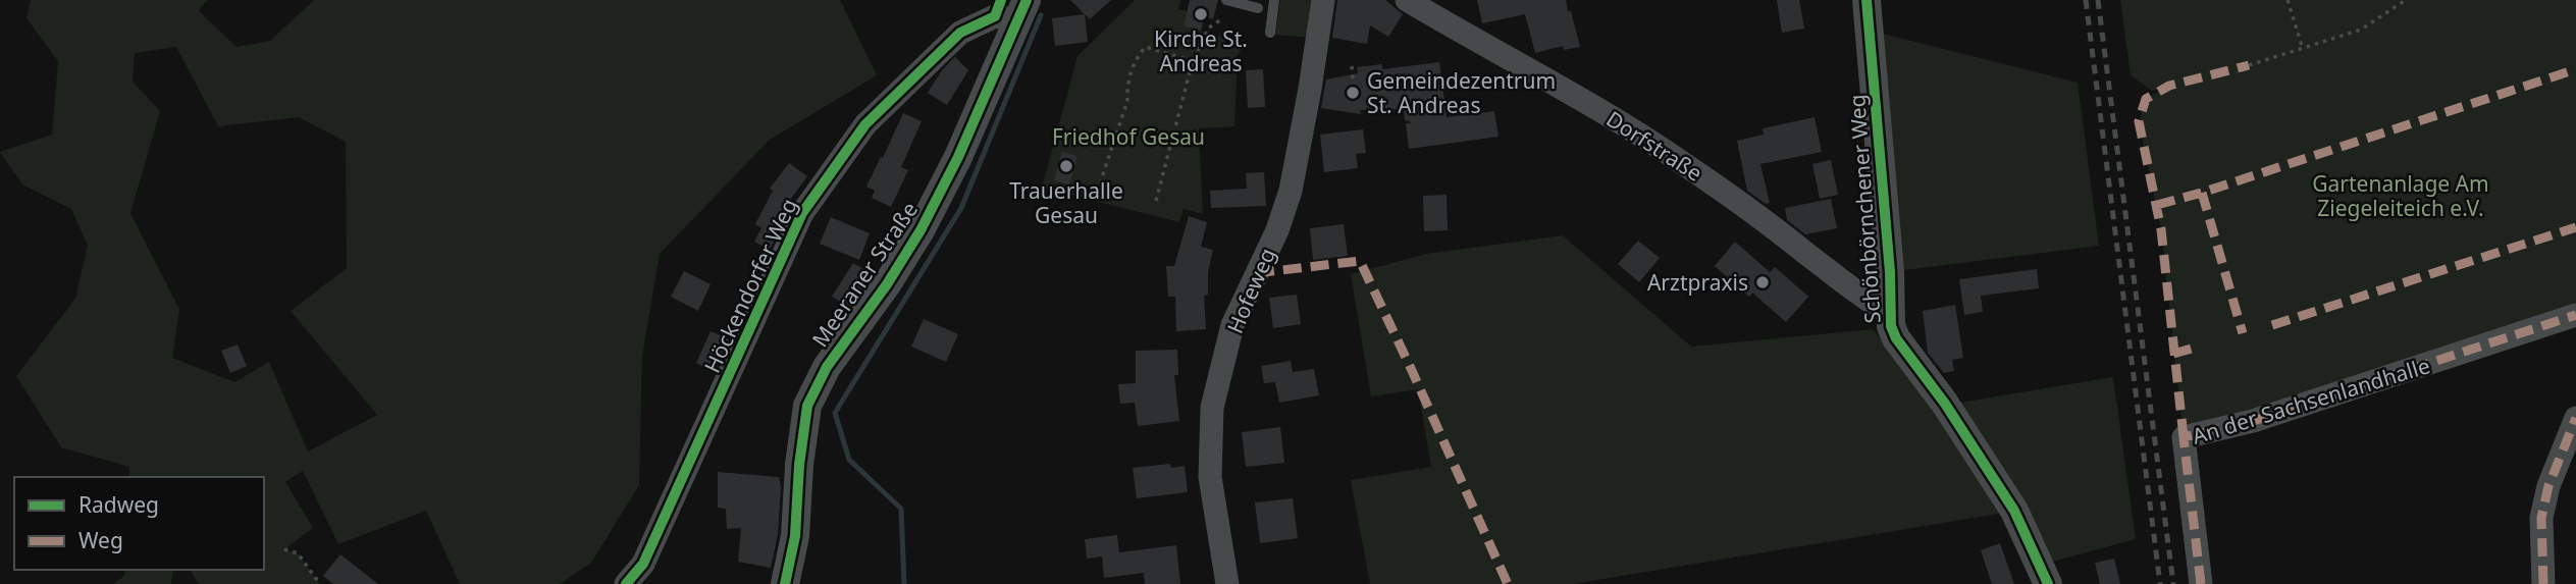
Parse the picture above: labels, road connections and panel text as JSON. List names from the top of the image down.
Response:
{
  "streets": {
    "street": [
      "Dorfstraße",
      "Schönbörnchener Weg",
      "Meeraner Straße",
      "Höckendorfer Weg",
      "Hofeweg",
      "An der Sachsenlandhalle"
    ]
  },
  "crossings": [
    ["Dorfstraße", "Schönbörnchener Weg"],
    ["Meeraner Straße", "Höckendorfer Weg"]
  ],
  "parks": ["Friedhof Gesau", "Gartenanlage Am Ziegeleiteich e.V."],
  "places": [
    "Kirche St. Andreas",
    "Gemeindezentrum St. Andreas",
    "Trauerhalle Gesau",
    "Arztpraxis"
  ],
  "legend": ["Radweg", "Weg"]
}
